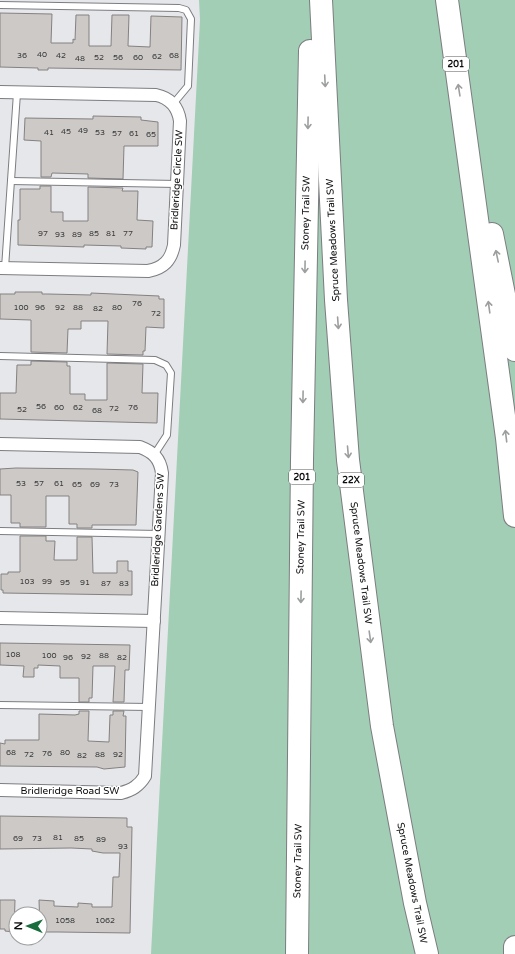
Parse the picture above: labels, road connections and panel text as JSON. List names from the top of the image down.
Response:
{
  "streets": {
    "highway": [
      "201",
      "Stoney Trail SW",
      "Spruce Meadows Trail SW",
      "22X"
    ],
    "street": ["Bridleridge Circle SW", "Bridleridge Gardens SW", "Bridleridge Road SW"]
  },
  "crossings": [
    ["Bridleridge Gardens SW", "Bridleridge Road SW"]
  ],
  "house_numbers": [
    "40",
    "36",
    "42",
    "68",
    "62",
    "52",
    "56",
    "60",
    "48",
    "49",
    "45",
    "41",
    "53",
    "57",
    "61",
    "65",
    "97",
    "85",
    "81",
    "77",
    "93",
    "89",
    "76",
    "100",
    "96",
    "92",
    "88",
    "80",
    "82",
    "72",
    "56",
    "60",
    "62",
    "76",
    "72",
    "52",
    "68",
    "53",
    "57",
    "61",
    "65",
    "69",
    "73",
    "103",
    "99",
    "95",
    "91",
    "87",
    "83",
    "108",
    "100",
    "88",
    "92",
    "96",
    "82",
    "68",
    "80",
    "76",
    "72",
    "88",
    "92",
    "82",
    "81",
    "69",
    "73",
    "85",
    "89",
    "93",
    "1058",
    "1062"
  ],
  "north": "left"
}
